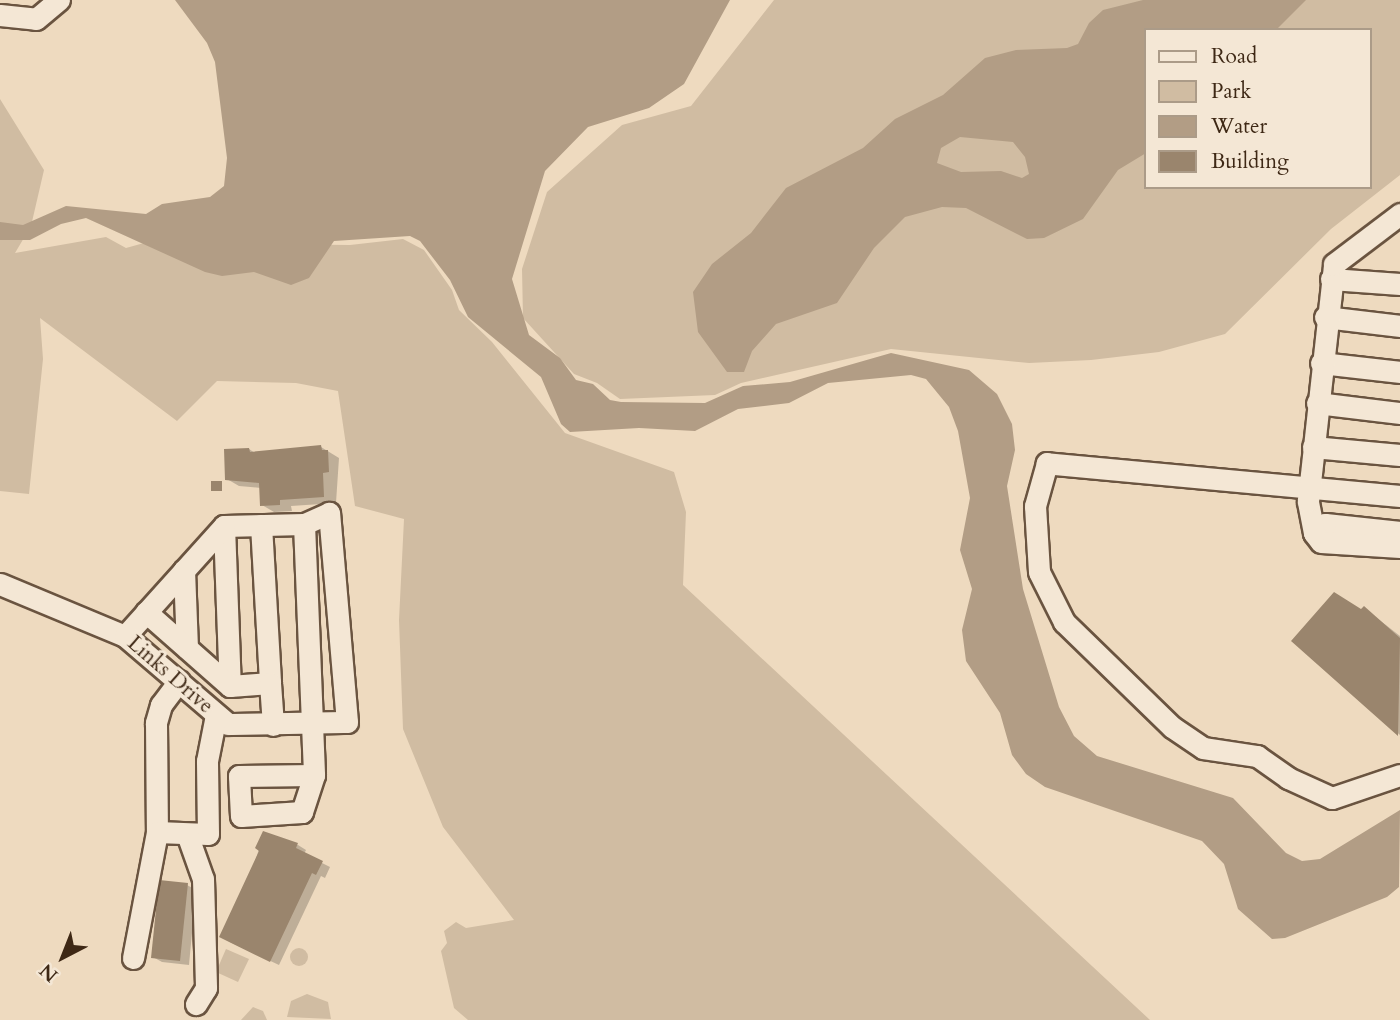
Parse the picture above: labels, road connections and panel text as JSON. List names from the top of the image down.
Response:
{
  "streets": {
    "street": ["Links Drive"]
  },
  "legend": [
    "Road",
    "Park",
    "Water",
    "Building"
  ],
  "north": "bottom left"
}
